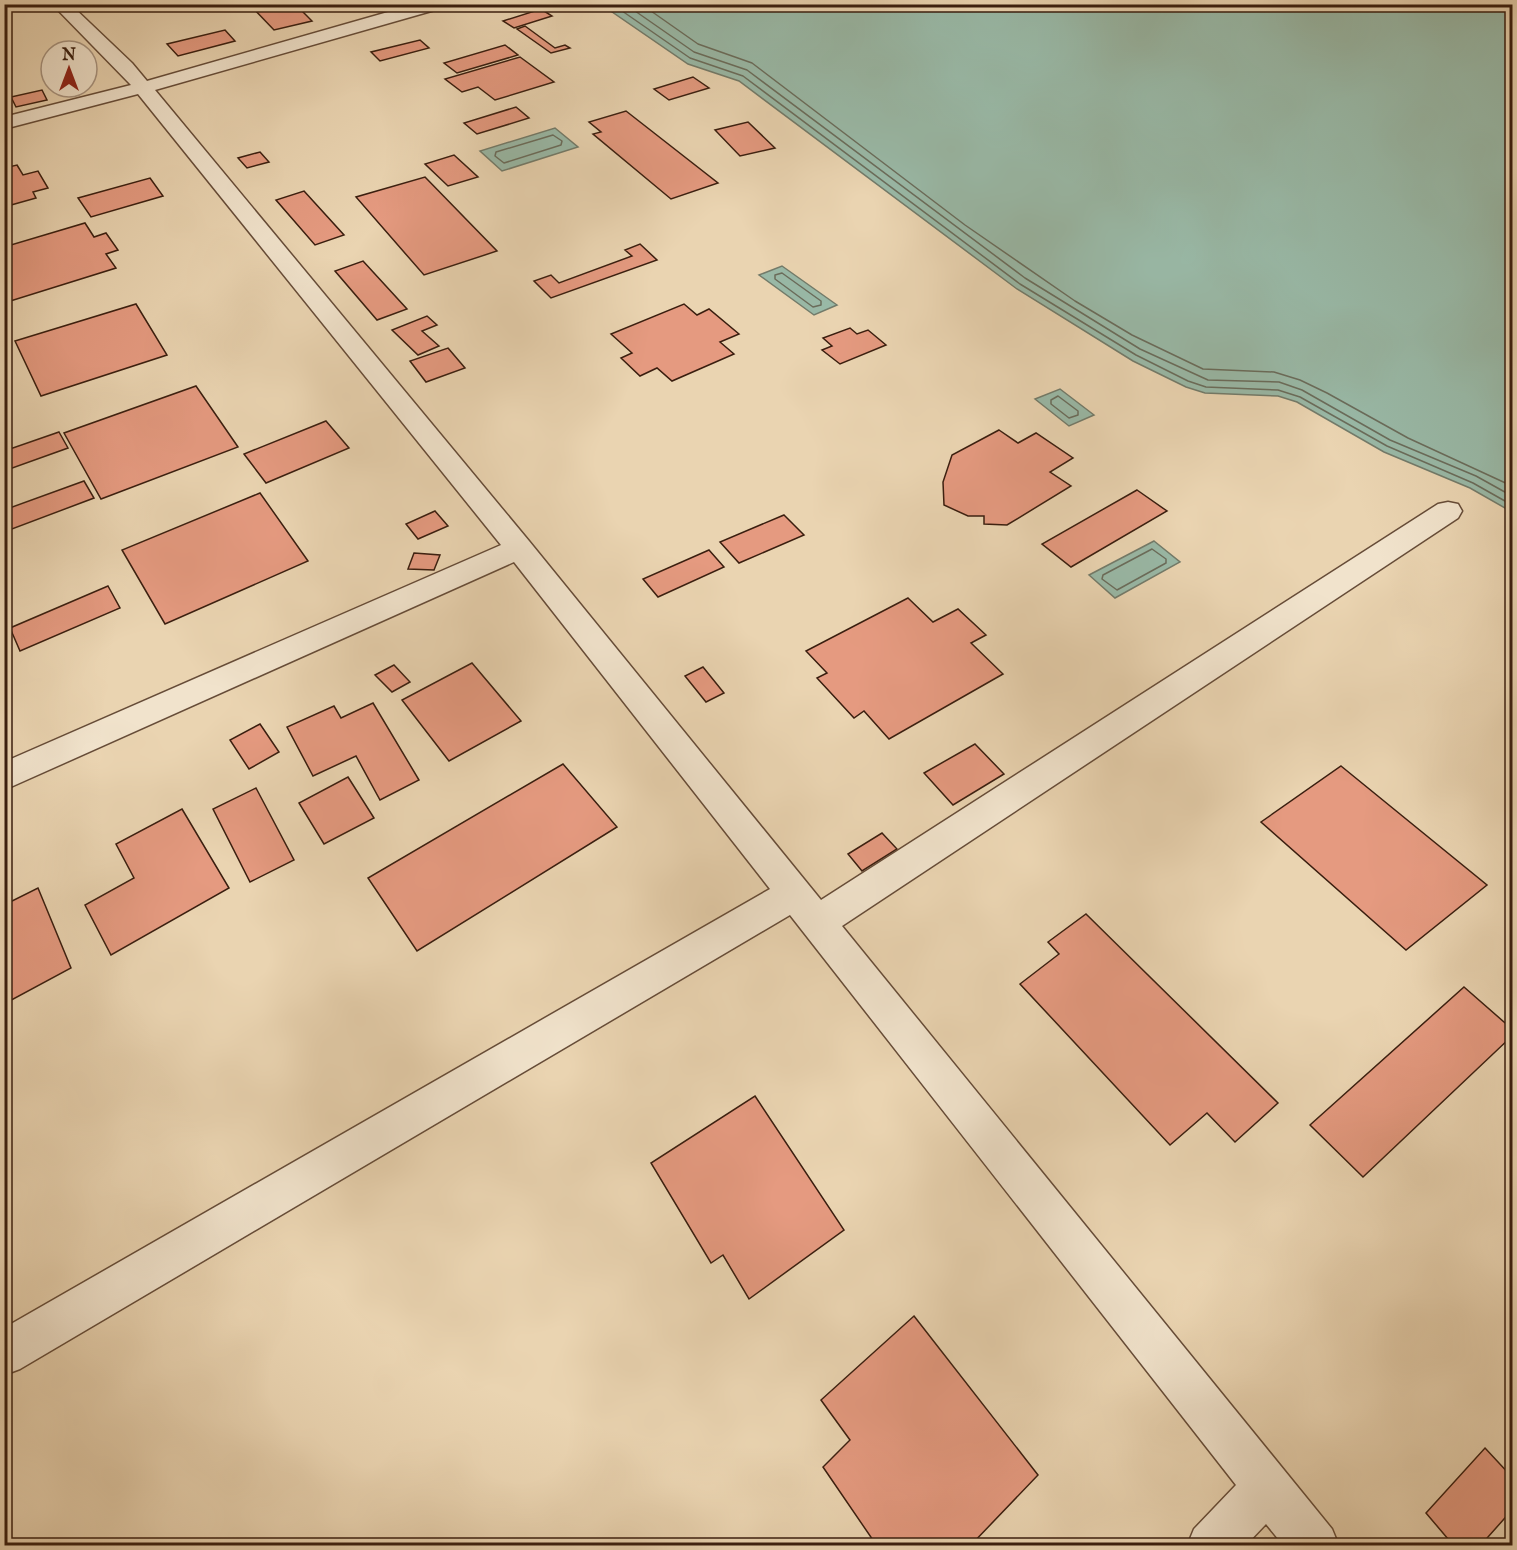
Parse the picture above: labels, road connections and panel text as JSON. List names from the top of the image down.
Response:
{
  "north": "top"
}
